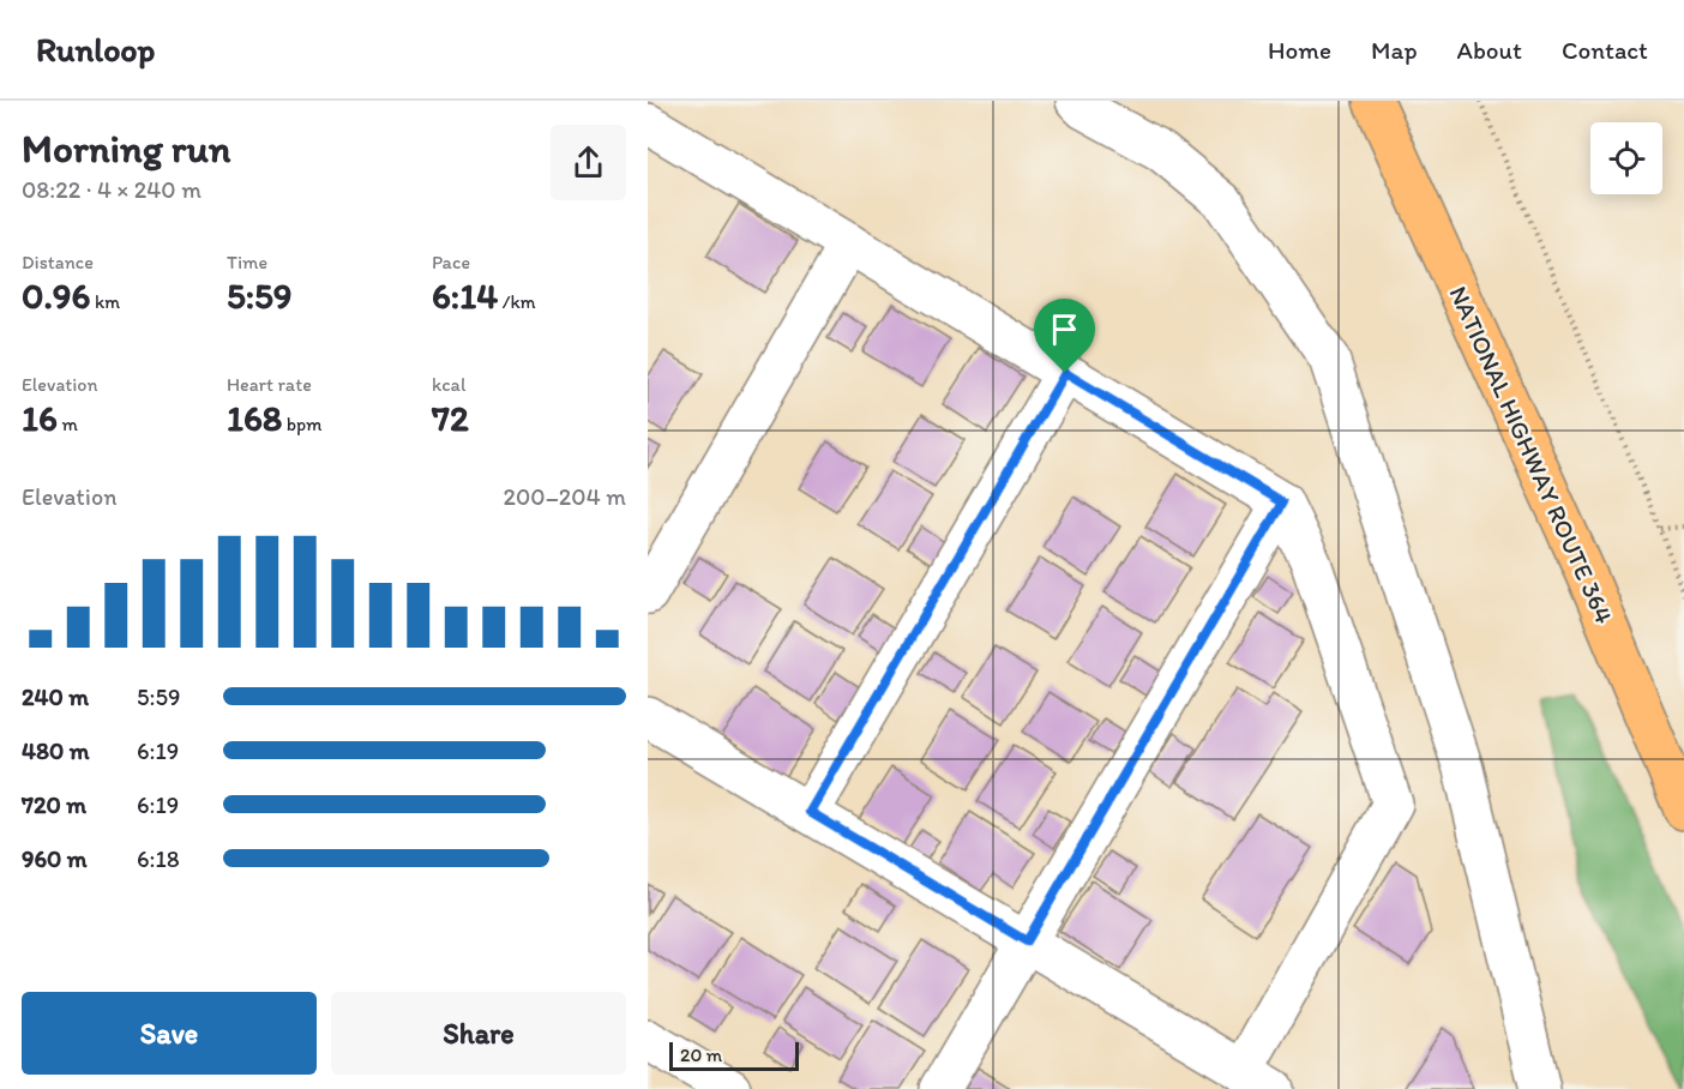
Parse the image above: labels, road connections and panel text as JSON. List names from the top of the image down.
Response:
{
  "streets": {
    "highway": ["NATIONAL HIGHWAY ROUTE 364"]
  },
  "scale_bar": "20 m",
  "page": {
    "header": "Runloop",
    "nav": [
      "Home",
      "Map",
      "About",
      "Contact"
    ],
    "heading": ["Morning run", "08:22 · 4 × 240 m"],
    "stats": [
      ["Distance", "0.96 km"],
      ["Time", "5:59"],
      ["Pace", "6:14 /km"],
      ["Elevation", "16 m"],
      ["Heart rate", "168 bpm"],
      ["kcal", "72"]
    ],
    "chart": ["Elevation", "200–204 m"],
    "list": [
      {
        "name": "240 m",
        "note": "5:59"
      },
      {
        "name": "480 m",
        "note": "6:19"
      },
      {
        "name": "720 m",
        "note": "6:19"
      },
      {
        "name": "960 m",
        "note": "6:18"
      }
    ],
    "buttons": ["Save", "Share"],
    "scale": "20 m"
  }
}
